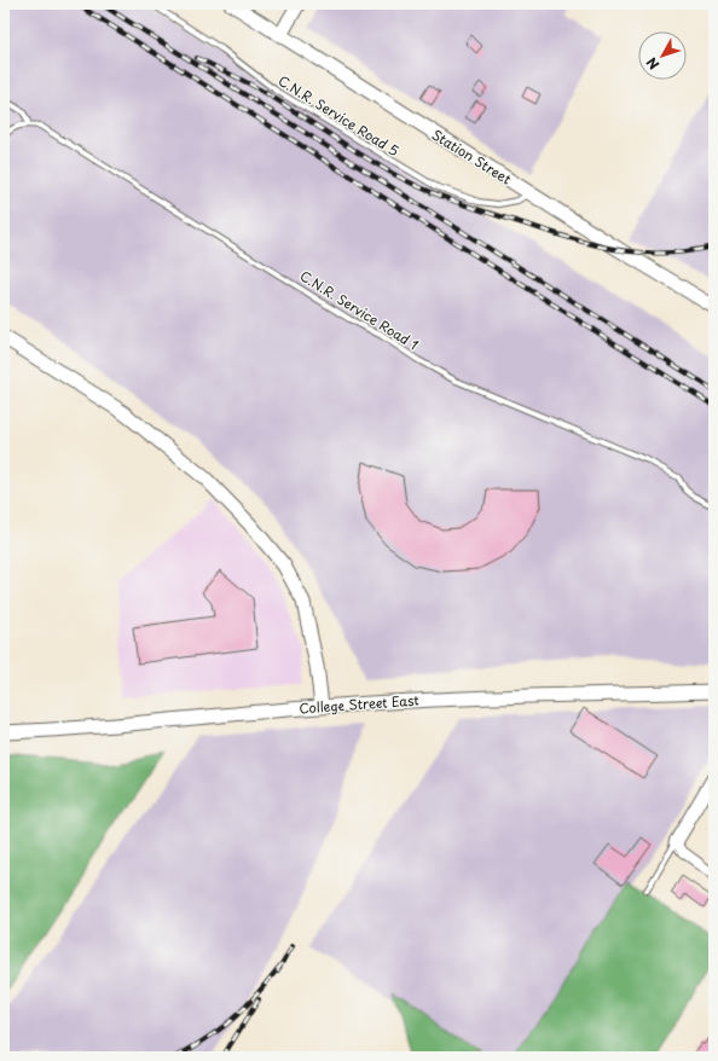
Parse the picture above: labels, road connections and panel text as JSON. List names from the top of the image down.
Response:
{
  "streets": {
    "street": ["Station Street", "College Street East"],
    "lane": ["C.N.R. Service Road 5", "C.N.R. Service Road 1"]
  },
  "crossings": [
    ["C.N.R. Service Road 5", "Station Street"]
  ],
  "north": "bottom left"
}
